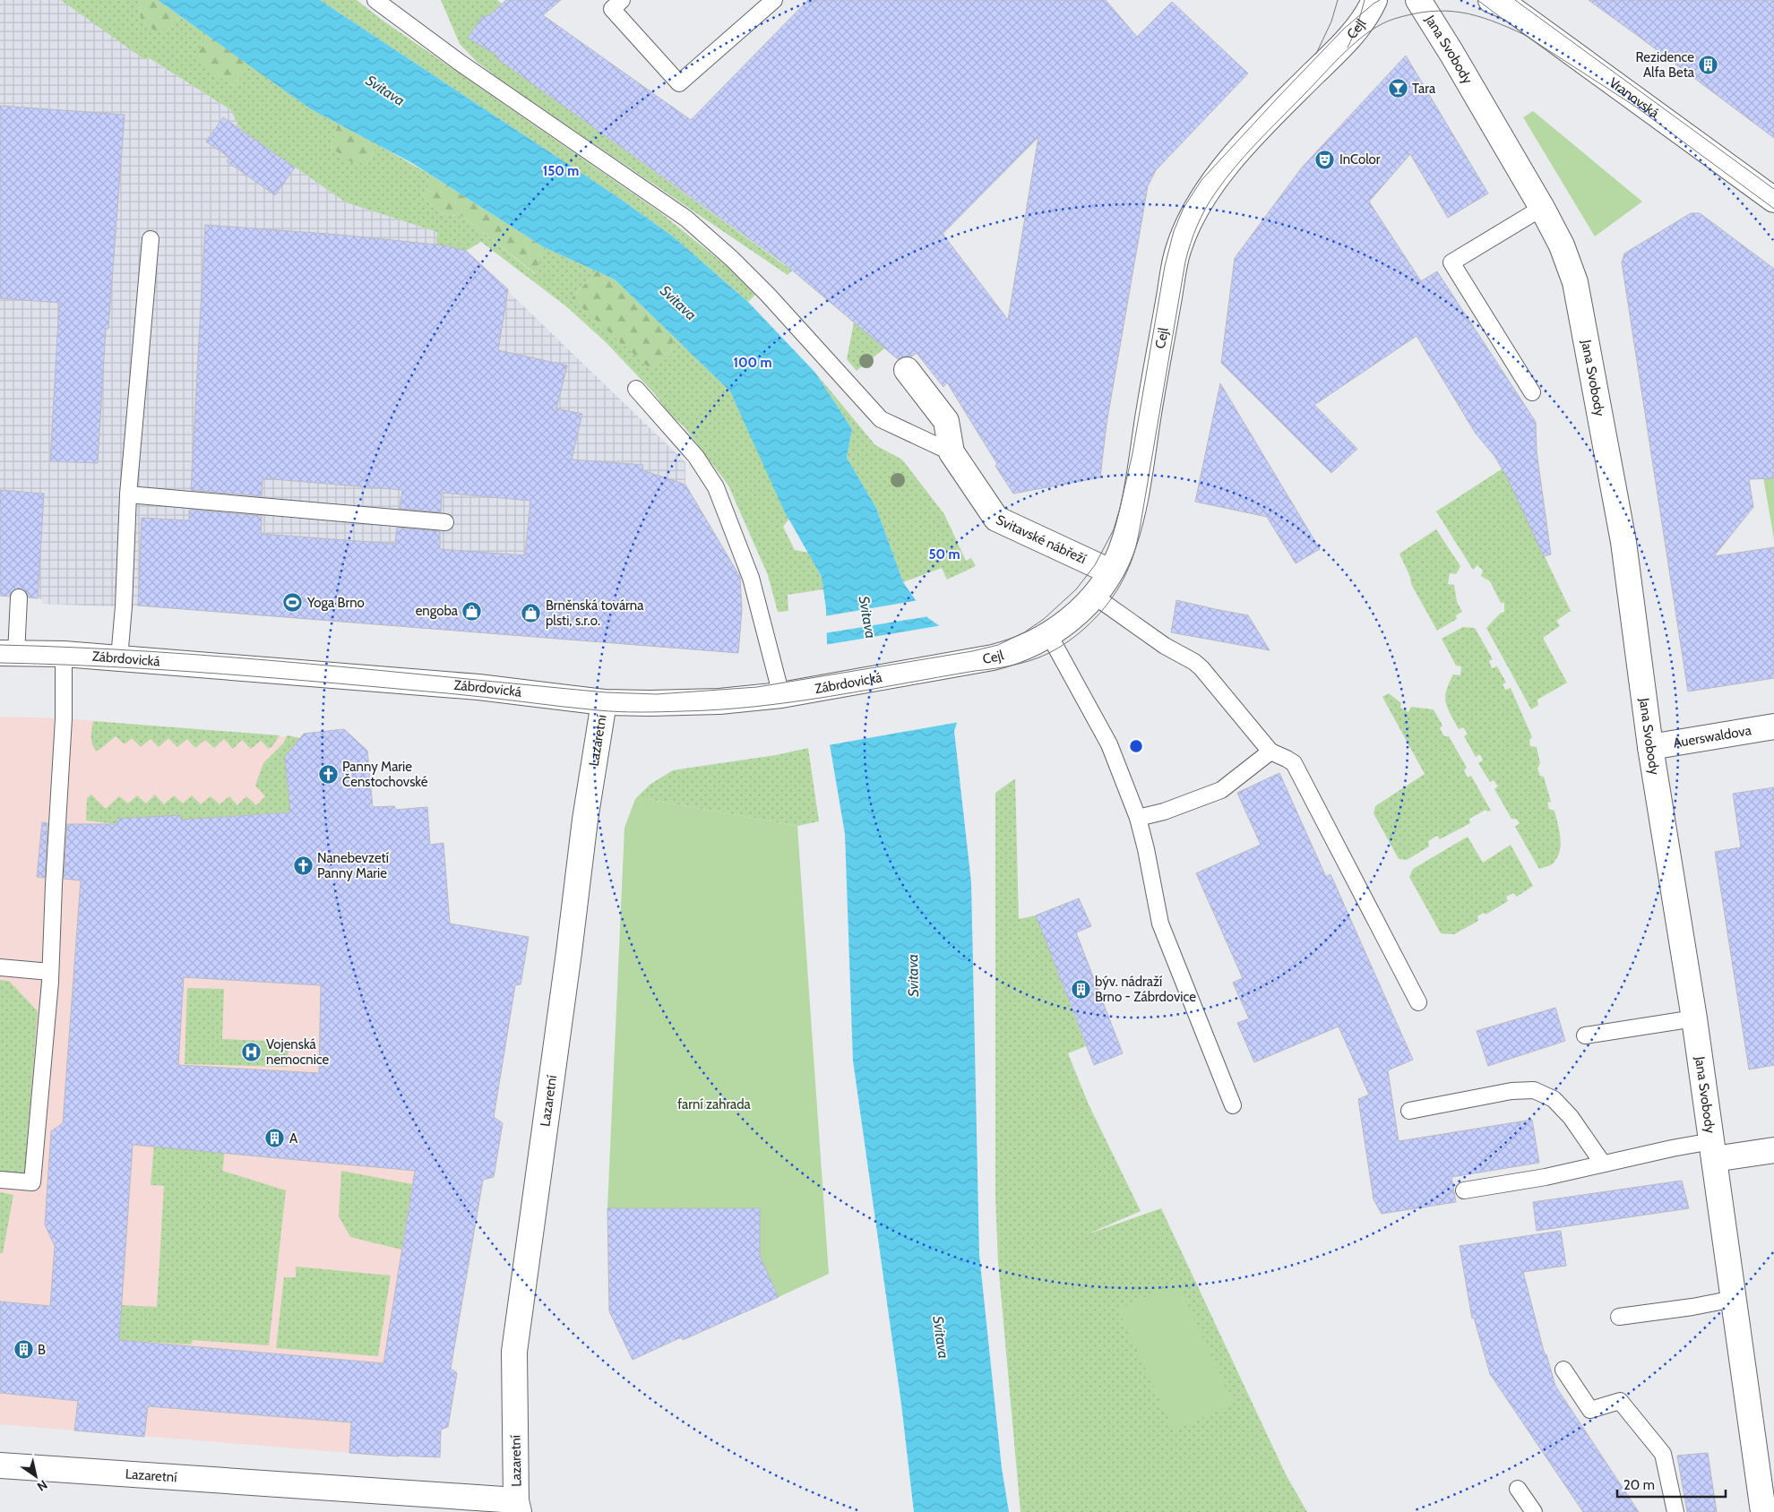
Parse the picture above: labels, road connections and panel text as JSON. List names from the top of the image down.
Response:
{
  "streets": {
    "street": [
      "Cejl",
      "Jana Svobody",
      "Vranovská",
      "Svitavské nábřeží",
      "Zábrdovická",
      "Auerswaldova",
      "Lazaretní"
    ]
  },
  "crossings": [
    ["Cejl", "Svitavské nábřeží"],
    ["Cejl", "Zábrdovická"],
    ["Jana Svobody", "Auerswaldova"],
    ["Zábrdovická", "Lazaretní"]
  ],
  "water": ["Svitava"],
  "parks": ["farní zahrada"],
  "places": {
    "building": [
      "Rezidence Alfa Beta",
      "býv. nádraží Brno - Zábrdovice",
      "A",
      "B"
    ],
    "bar": ["Tara"],
    "theatre": ["InColor"],
    "sports": ["Yoga Brno"],
    "shop": ["engoba", "Brněnská továrna plsti, s.r.o."],
    "church": ["Panny Marie Čenstochovské", "Nanebevzetí Panny Marie"],
    "hospital": ["Vojenská nemocnice"]
  },
  "scale_bar": "20 m",
  "north": "bottom right",
  "rings": ["150 m", "100 m", "50 m"]
}
